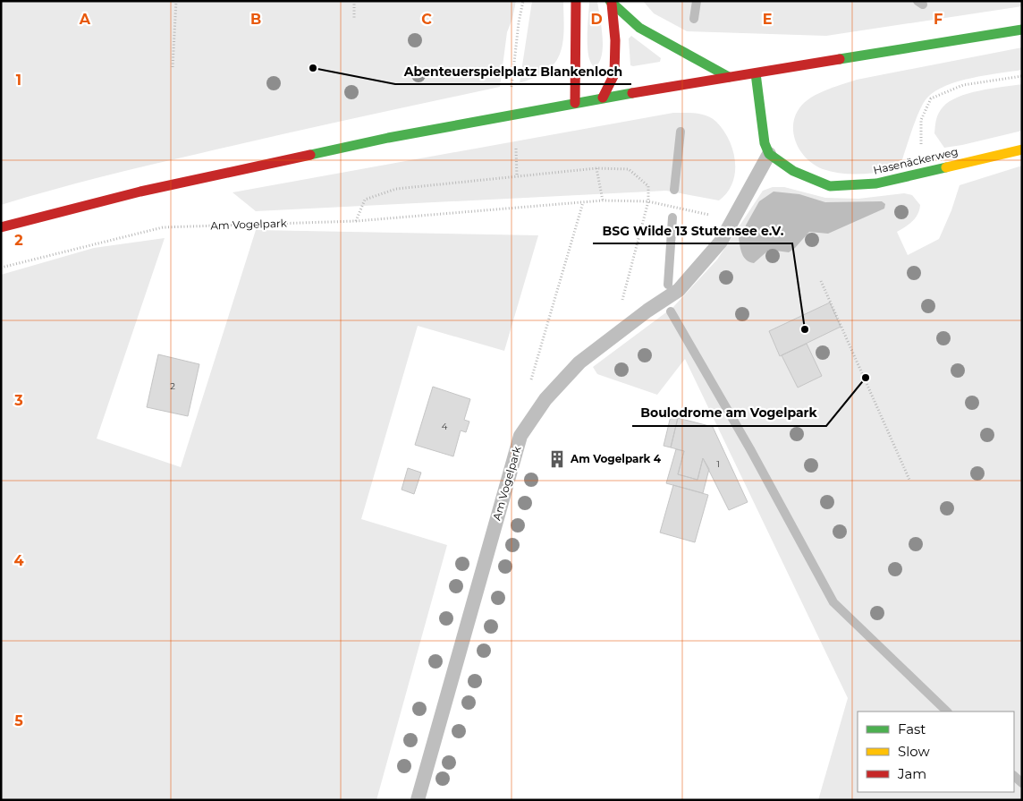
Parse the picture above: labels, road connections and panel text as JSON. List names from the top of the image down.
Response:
{
  "streets": {
    "main road": ["Hasenäckerweg"],
    "lane": ["Am Vogelpark"]
  },
  "crossings": [
    ["Hasenäckerweg", "Am Vogelpark"]
  ],
  "places": {
    "other": ["Abenteuerspielplatz Blankenloch", "BSG Wilde 13 Stutensee e.V.", "Boulodrome am Vogelpark"],
    "building": ["Am Vogelpark 4"]
  },
  "house_numbers": ["2", "4", "1"],
  "legend": ["Fast", "Slow", "Jam"],
  "grid": {
    "columns": [
      "A",
      "B",
      "C",
      "D",
      "E",
      "F"
    ],
    "rows": [
      "1",
      "2",
      "3",
      "4",
      "5"
    ]
  }
}
